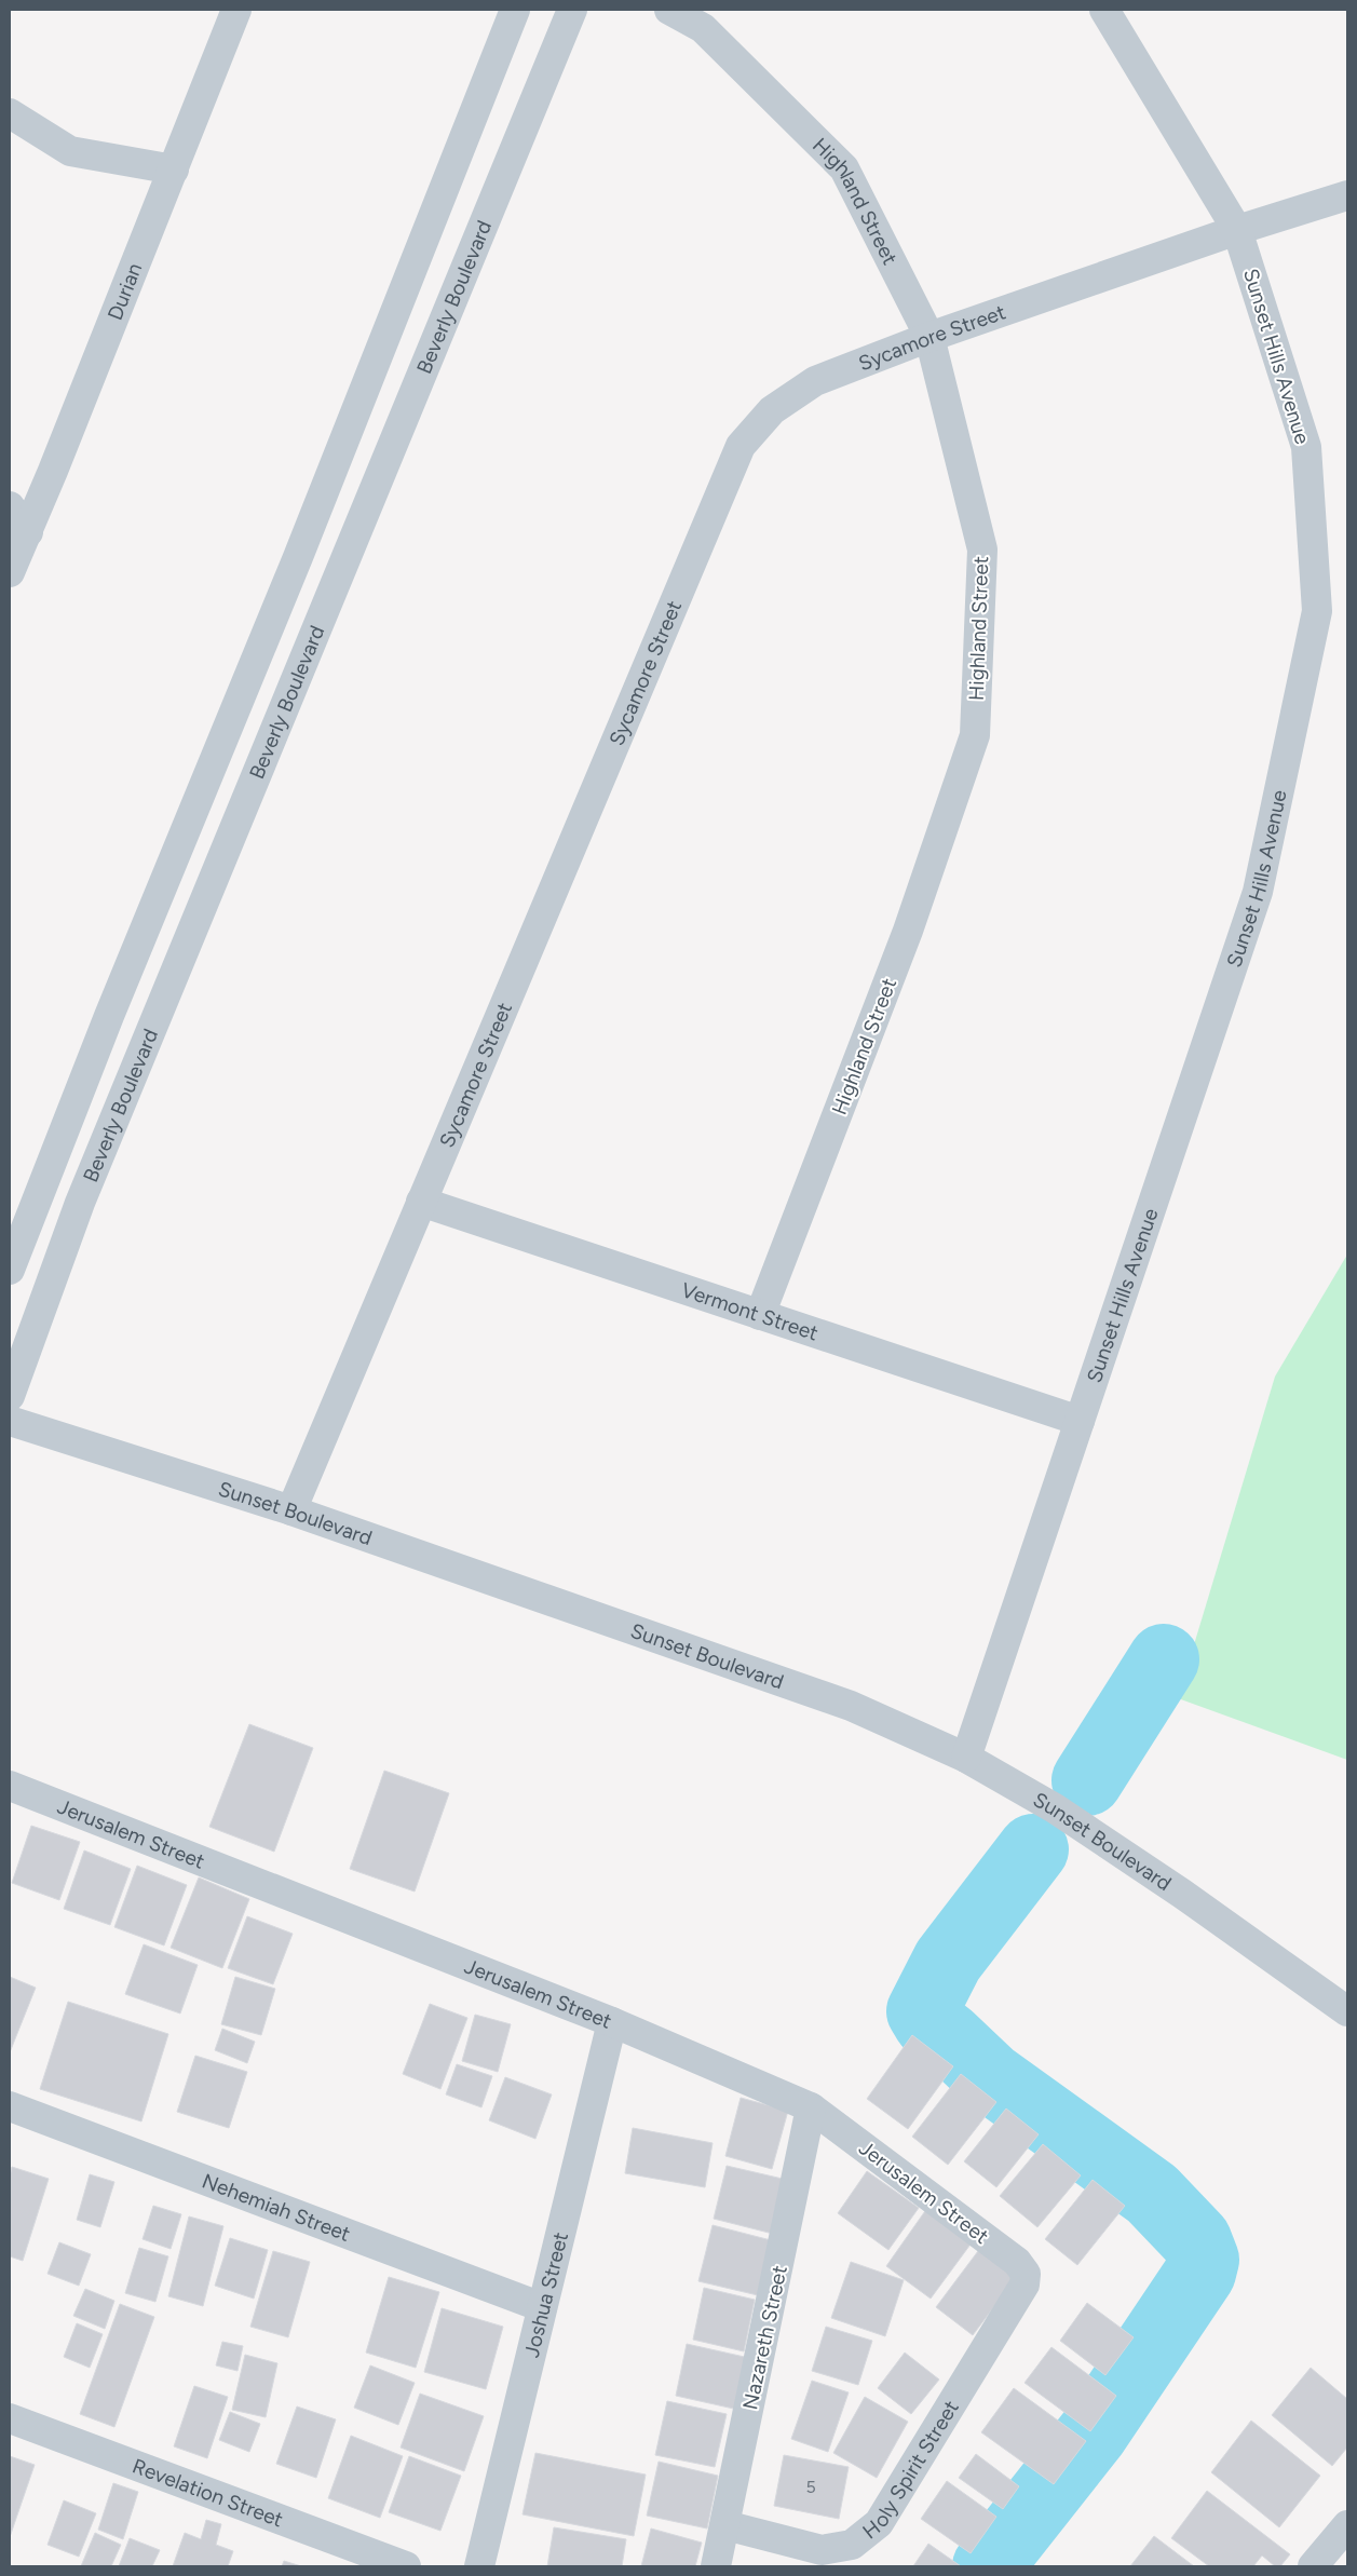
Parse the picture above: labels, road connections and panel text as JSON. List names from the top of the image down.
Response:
{
  "streets": {
    "street": [
      "Highland Street",
      "Durian",
      "Beverly Boulevard",
      "Sycamore Street",
      "Sunset Hills Avenue",
      "Vermont Street",
      "Sunset Boulevard",
      "Jerusalem Street",
      "Nehemiah Street",
      "Joshua Street",
      "Nazareth Street",
      "Holy Spirit Street",
      "Revelation Street"
    ]
  },
  "crossings": [
    ["Highland Street", "Sycamore Street"],
    ["Highland Street", "Vermont Street"],
    ["Sycamore Street", "Sunset Hills Avenue"],
    ["Sycamore Street", "Vermont Street"],
    ["Sycamore Street", "Sunset Boulevard"],
    ["Sunset Hills Avenue", "Vermont Street"],
    ["Sunset Hills Avenue", "Sunset Boulevard"],
    ["Jerusalem Street", "Joshua Street"],
    ["Jerusalem Street", "Nazareth Street"],
    ["Jerusalem Street", "Holy Spirit Street"],
    ["Nehemiah Street", "Joshua Street"],
    ["Nazareth Street", "Holy Spirit Street"]
  ],
  "house_numbers": ["5"]
}
